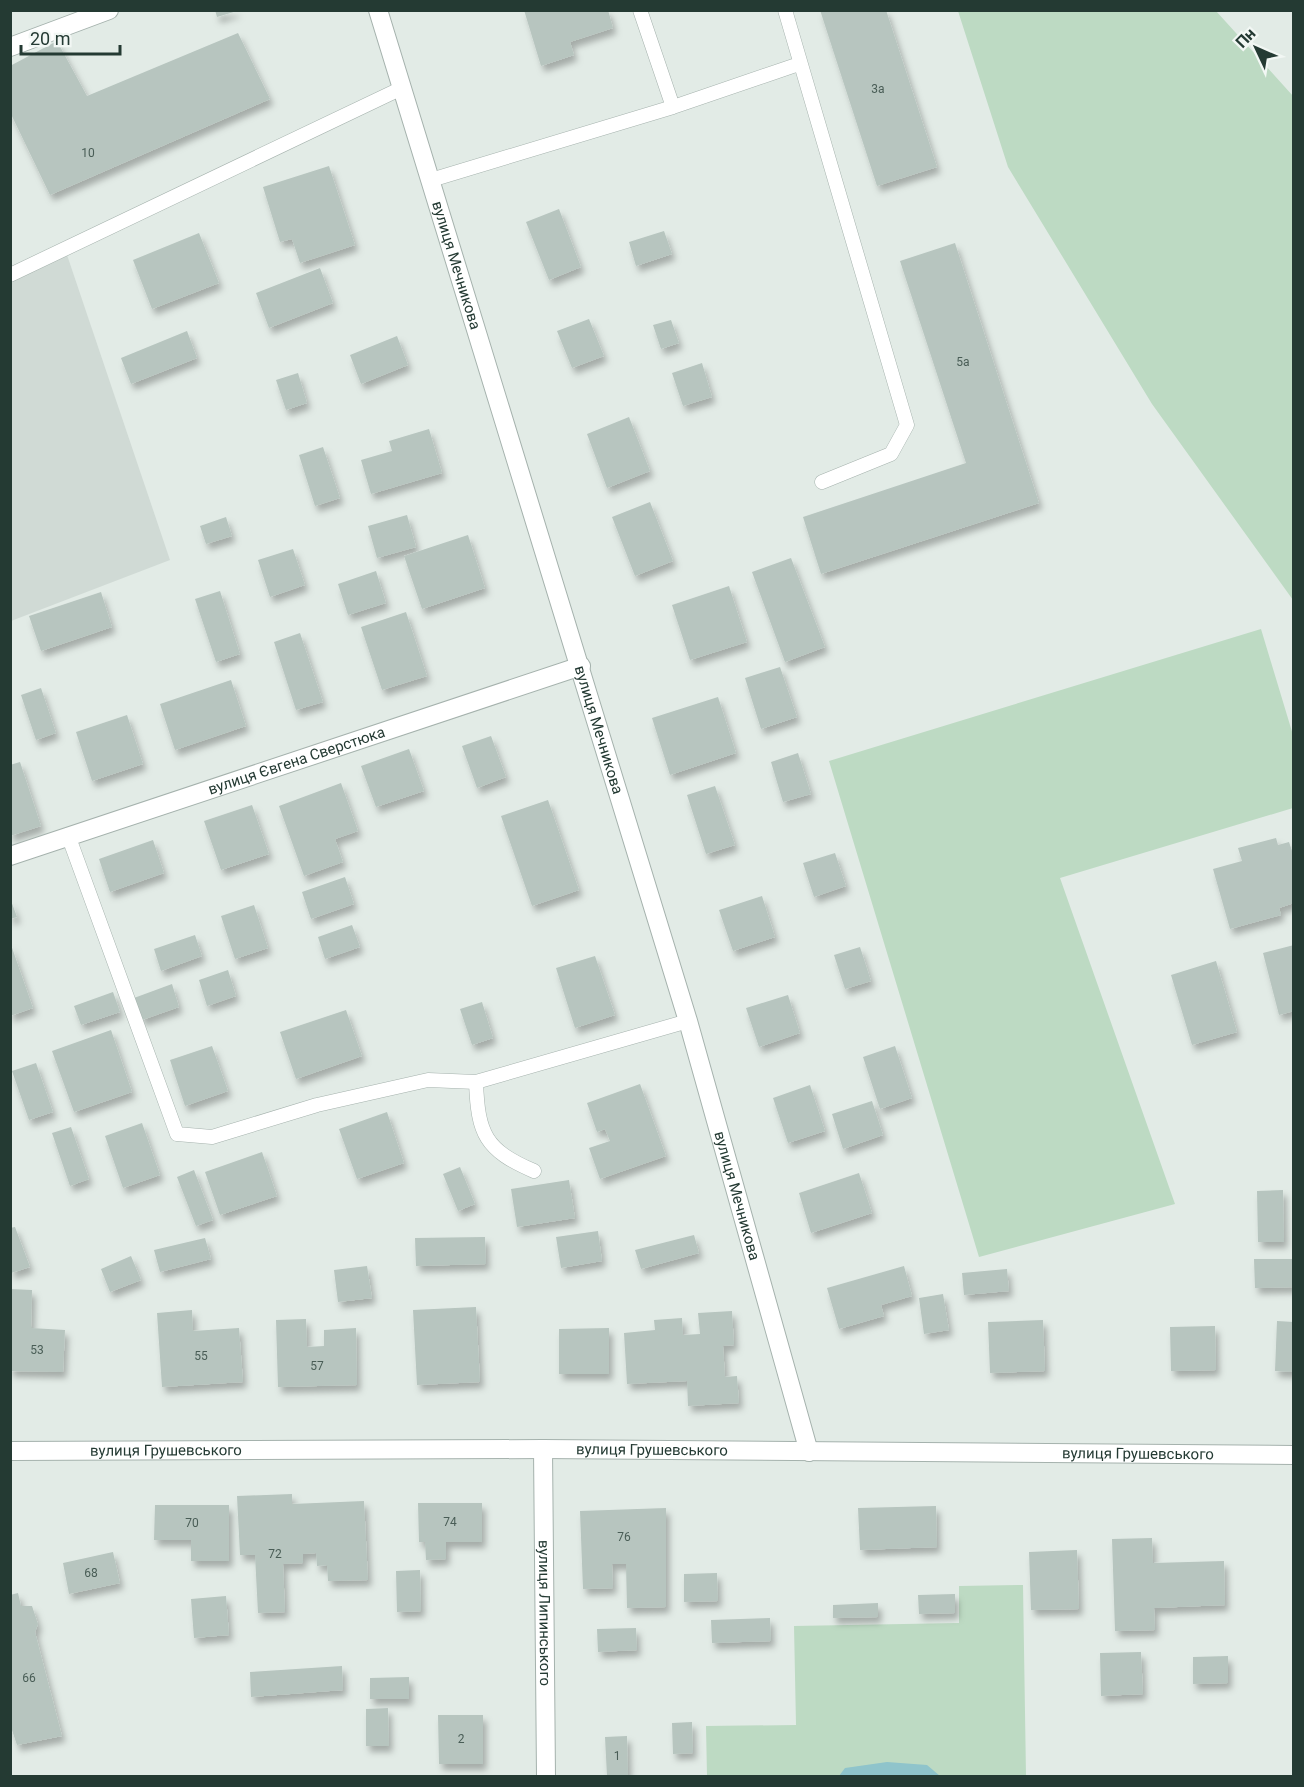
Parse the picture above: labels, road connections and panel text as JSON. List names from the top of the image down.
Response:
{
  "streets": {
    "street": [
      "вулиця Мечникова",
      "вулиця Євгена Сверстюка",
      "вулиця Грушевського",
      "вулиця Липинського"
    ]
  },
  "crossings": [
    ["вулиця Мечникова", "вулиця Євгена Сверстюка"],
    ["вулиця Мечникова", "вулиця Грушевського"],
    ["вулиця Грушевського", "вулиця Липинського"]
  ],
  "house_numbers": [
    "3а",
    "10",
    "5а",
    "53",
    "55",
    "57",
    "74",
    "70",
    "76",
    "72",
    "68",
    "66",
    "2",
    "1"
  ],
  "scale_bar": "20 m",
  "north": "top left"
}
